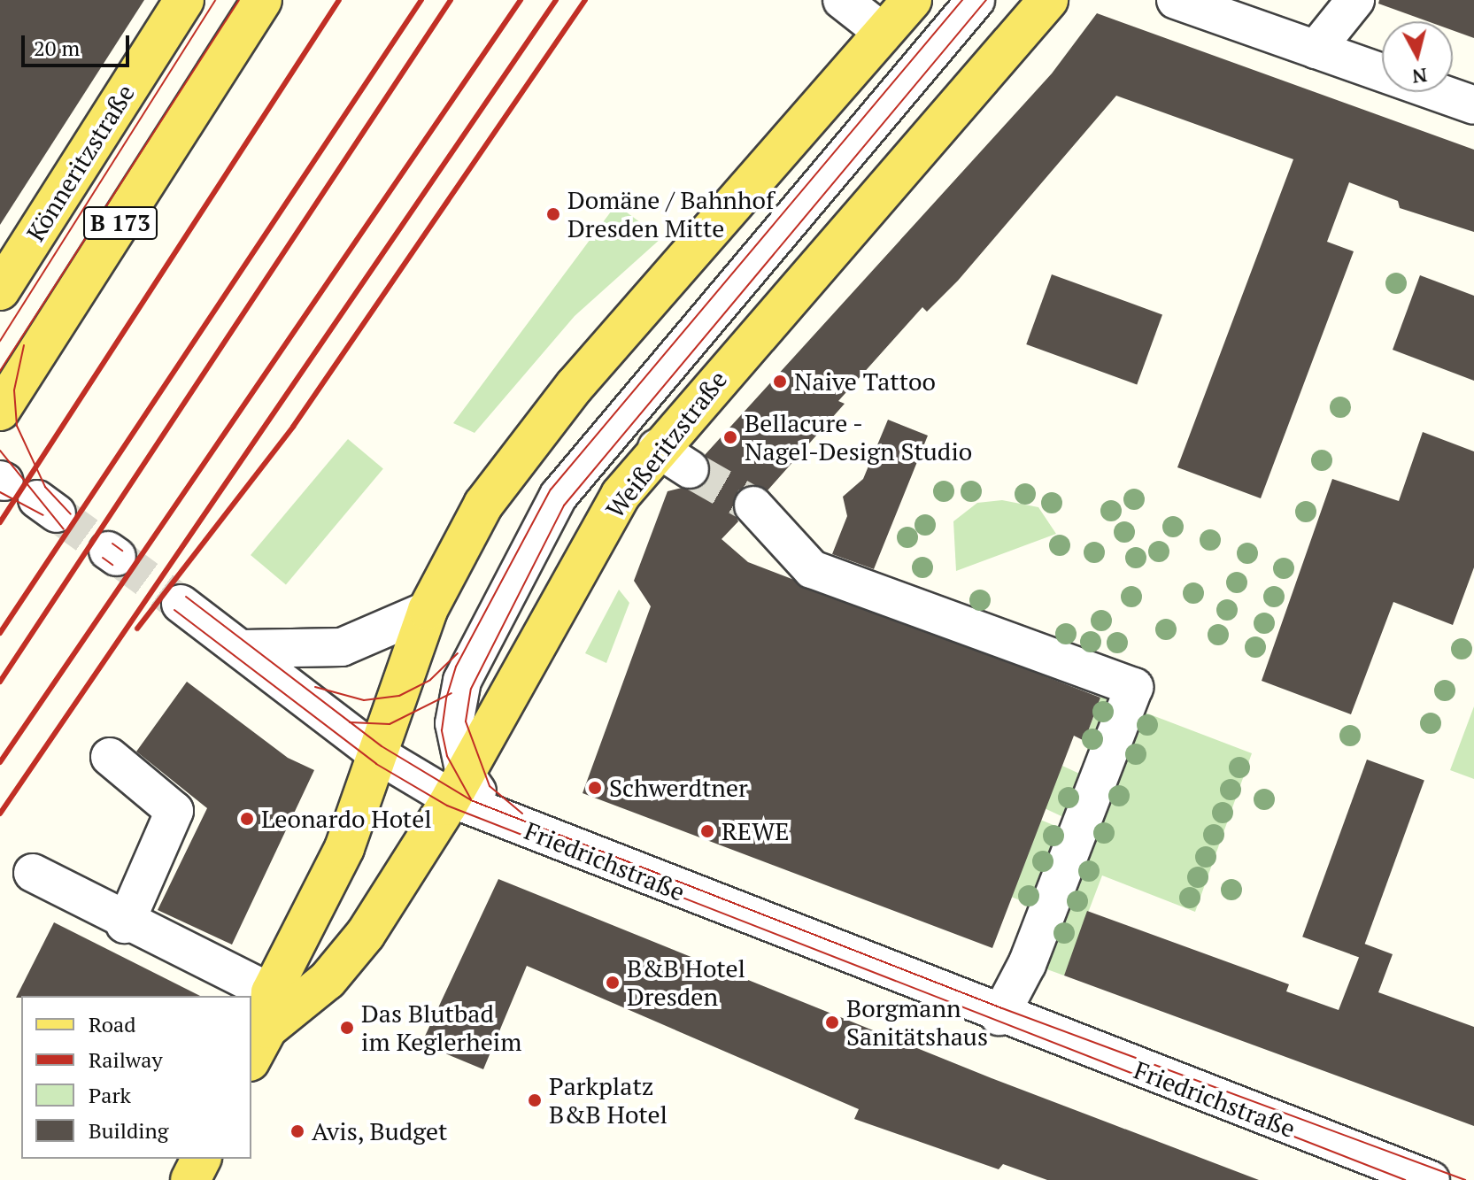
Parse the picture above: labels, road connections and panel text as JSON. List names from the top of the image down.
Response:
{
  "streets": {
    "main road": ["Könneritzstraße", "B 173", "Weißeritzstraße"],
    "street": ["Friedrichstraße"]
  },
  "crossings": [
    ["Weißeritzstraße", "Friedrichstraße"]
  ],
  "places": [
    "Domäne / Bahnhof Dresden Mitte",
    "Naive Tattoo",
    "Bellacure - Nagel-Design Studio",
    "Schwerdtner",
    "Leonardo Hotel",
    "REWE",
    "B&B Hotel Dresden",
    "Borgmann Sanitätshaus",
    "Das Blutbad im Keglerheim",
    "Parkplatz B&B Hotel",
    "Avis, Budget"
  ],
  "legend": [
    "Road",
    "Railway",
    "Park",
    "Building"
  ],
  "scale_bar": "20 m",
  "north": "bottom"
}
